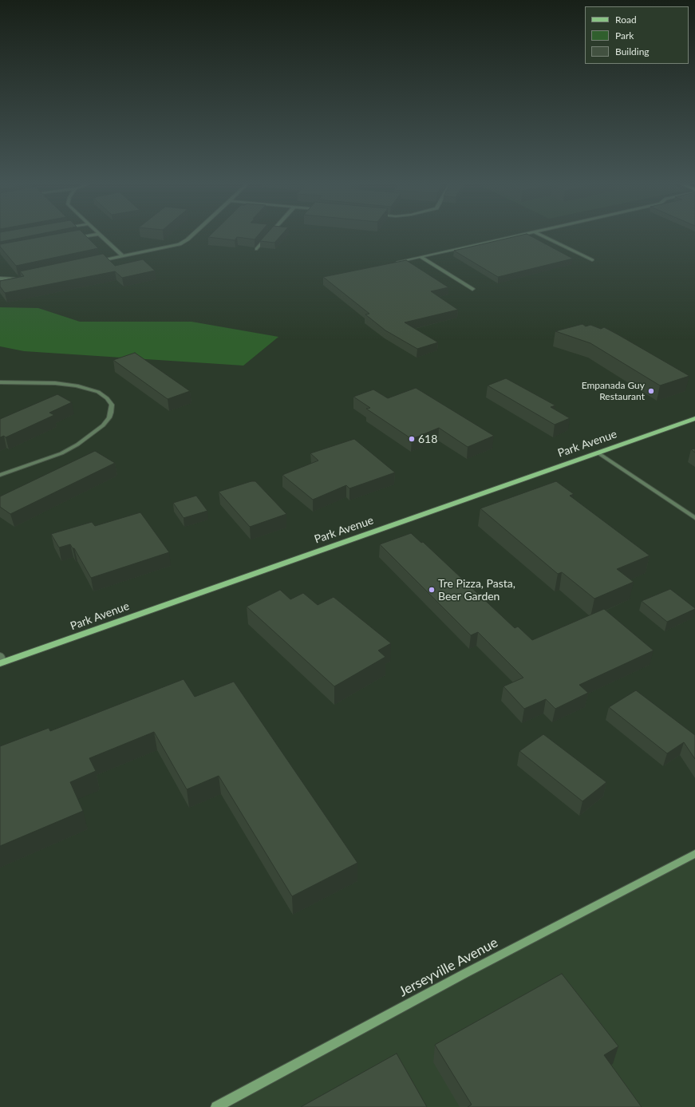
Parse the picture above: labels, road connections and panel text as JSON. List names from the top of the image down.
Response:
{
  "streets": {
    "main road": ["Park Avenue"],
    "street": ["Jerseyville Avenue"]
  },
  "places": ["Empanada Guy Restaurant", "618", "Tre Pizza, Pasta, Beer Garden"],
  "legend": ["Road", "Park", "Building"]
}
